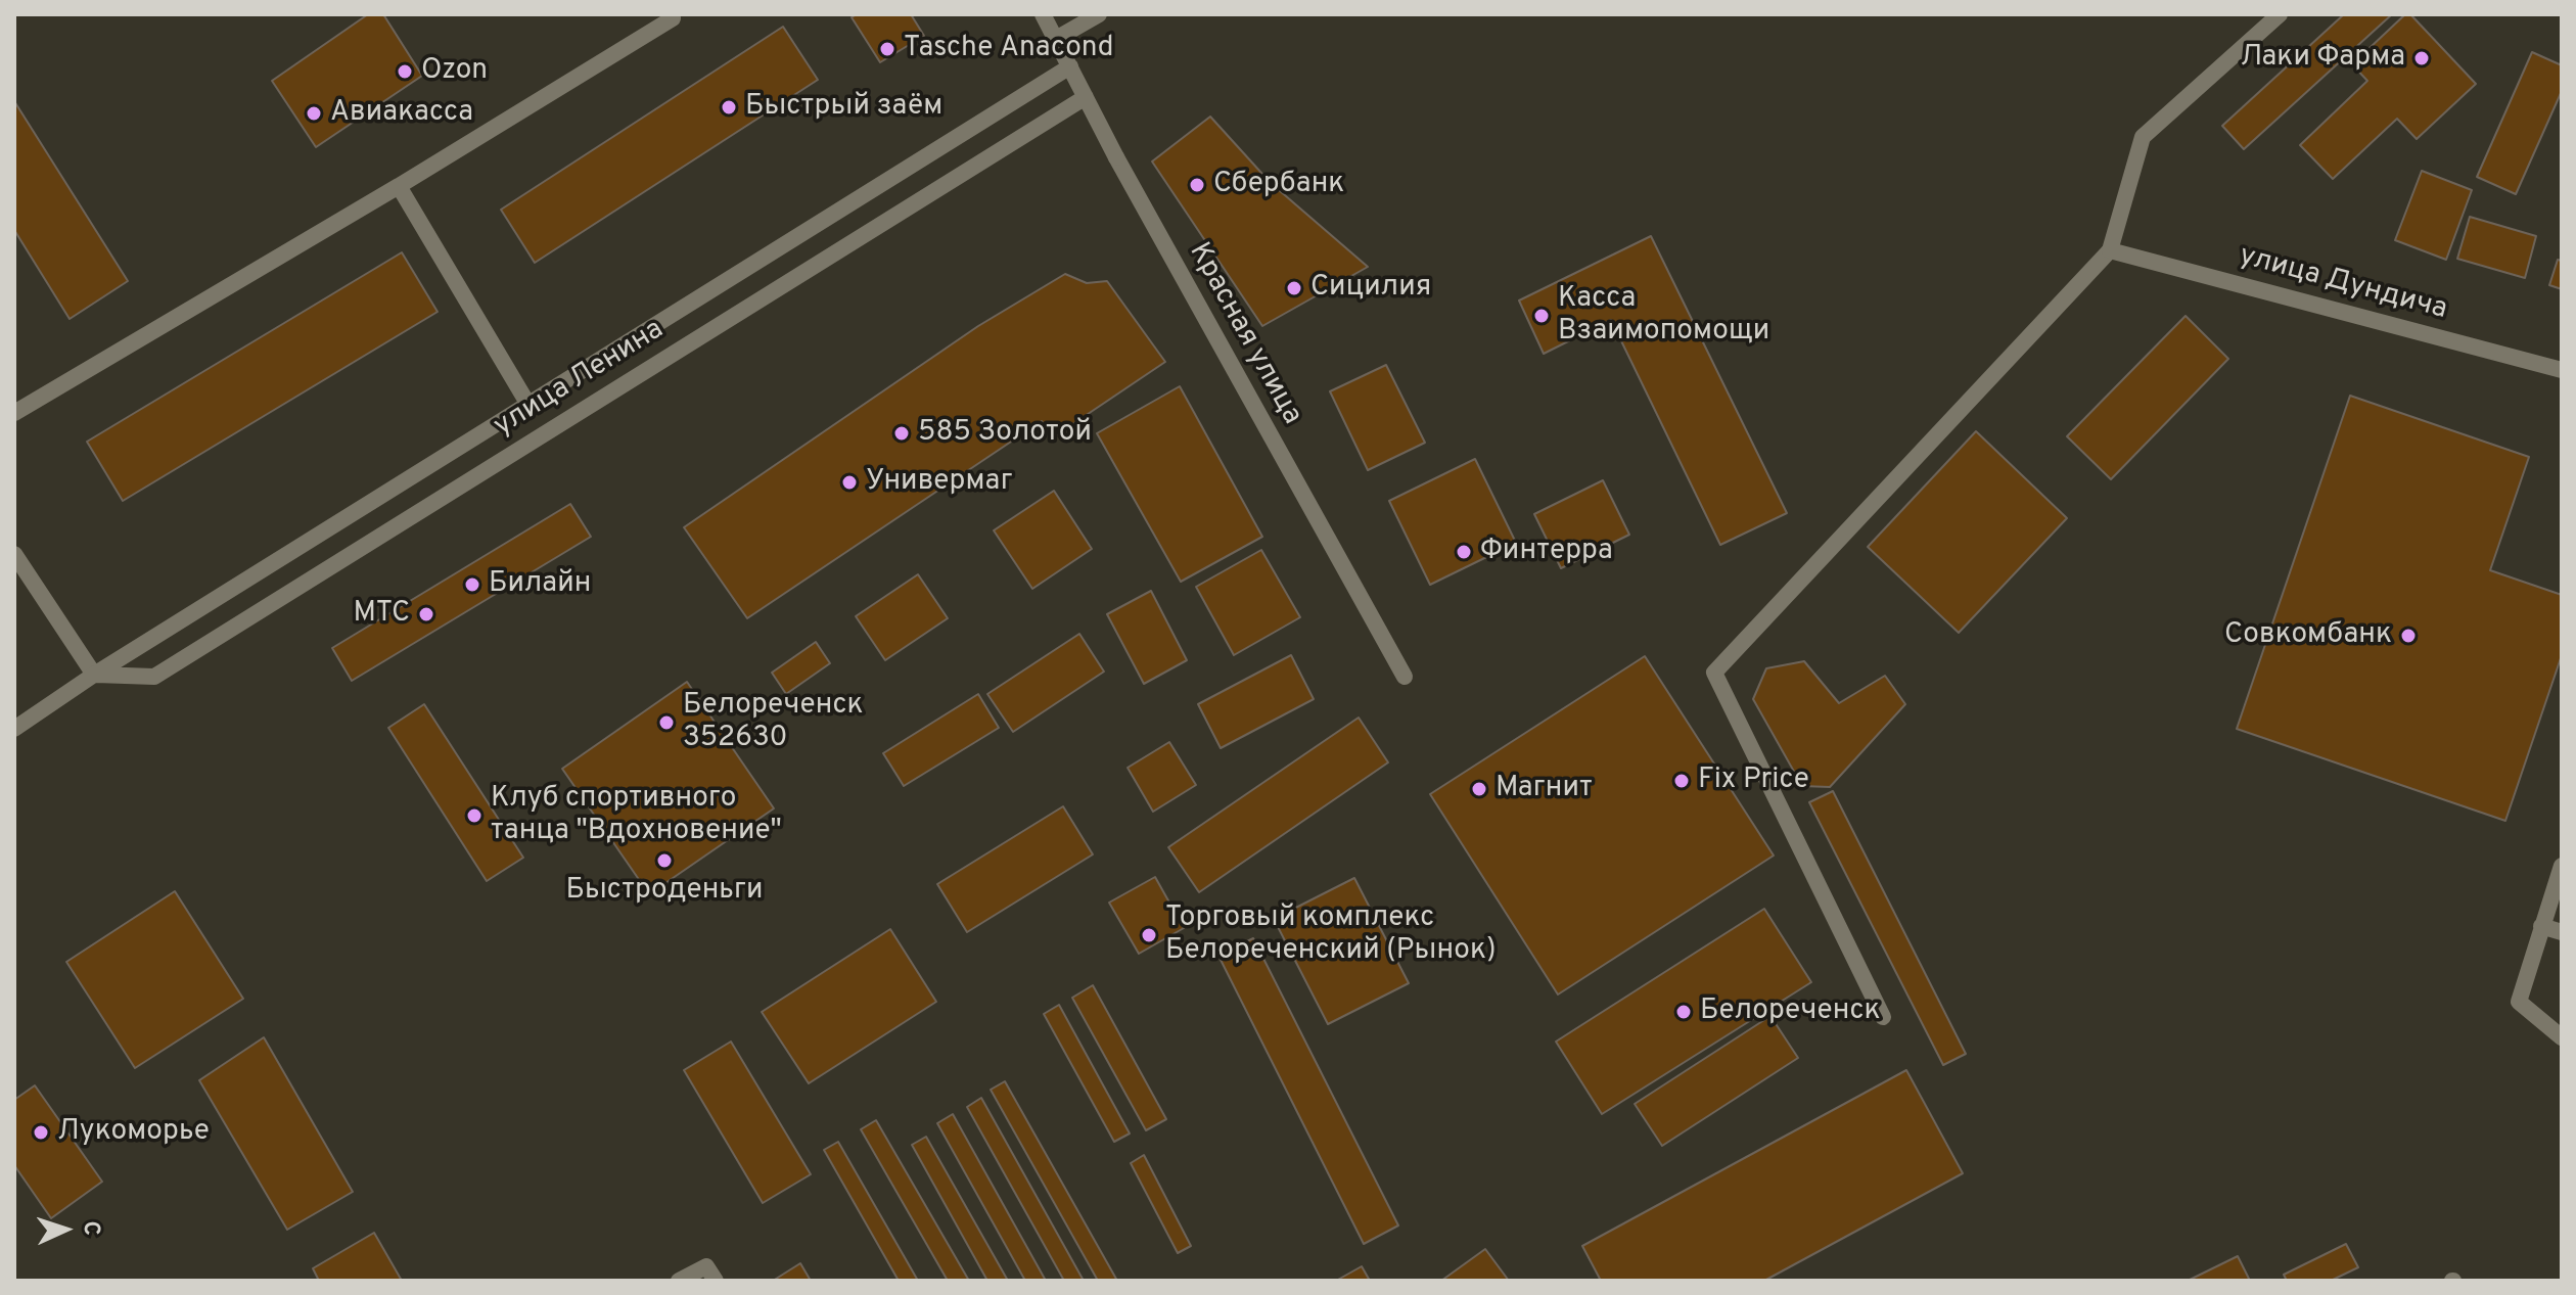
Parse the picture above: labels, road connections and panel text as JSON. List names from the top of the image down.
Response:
{
  "streets": {
    "street": ["улица Дундича", "Красная улица", "улица Ленина"]
  },
  "crossings": [
    ["Красная улица", "улица Ленина"]
  ],
  "places": [
    "Tasche Anacond",
    "Лаки Фарма",
    "Ozon",
    "Быстрый заём",
    "Авиакасса",
    "Сбербанк",
    "Сицилия",
    "Касса Взаимопомощи",
    "585 Золотой",
    "Универмаг",
    "Финтерра",
    "Билайн",
    "МТС",
    "Совкомбанк",
    "Белореченск 352630",
    "Fix Price",
    "Магнит",
    "Клуб спортивного танца \"Вдохновение\"",
    "Быстроденьги",
    "Торговый комплекс Белореченский (Рынок)",
    "Белореченск",
    "Лукоморье"
  ],
  "north": "right"
}
